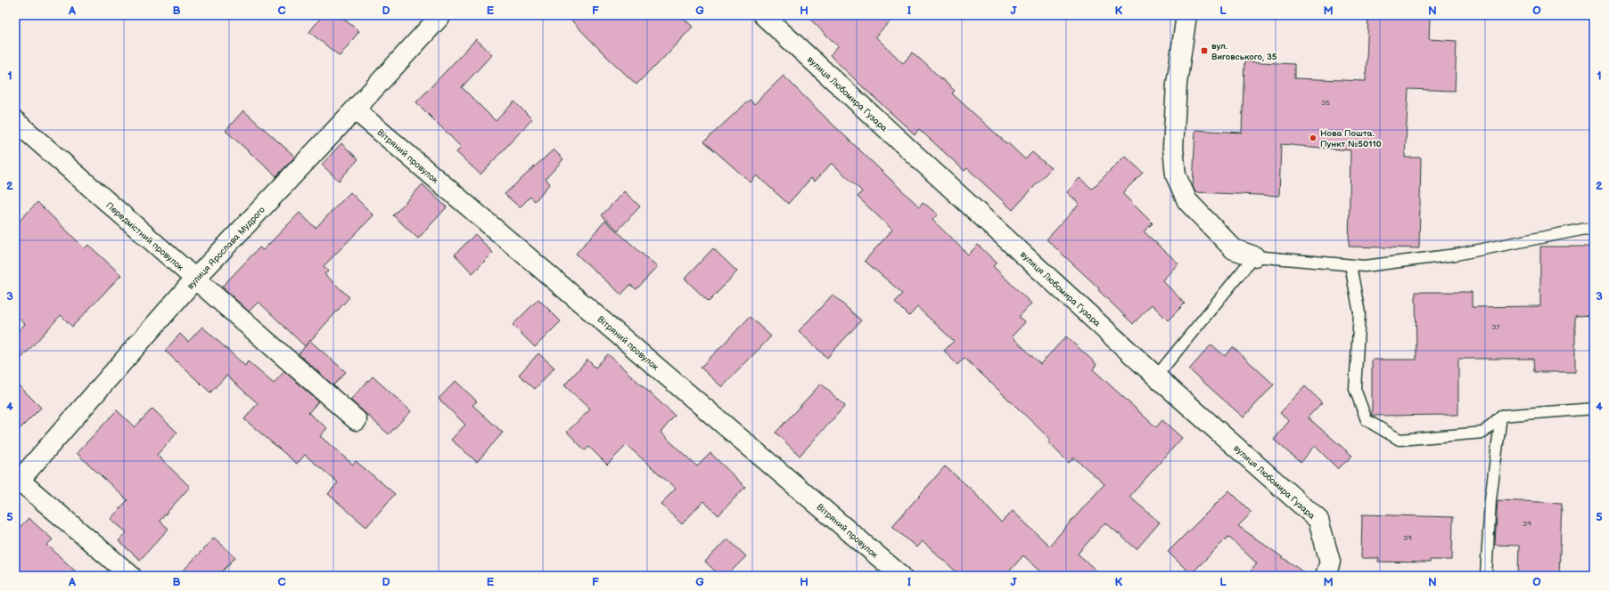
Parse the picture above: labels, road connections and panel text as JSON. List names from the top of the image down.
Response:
{
  "streets": {
    "street": [
      "вулиця Любомира Гузара",
      "Вітряний провулок",
      "Передмістний провулок",
      "вулиця Ярослава Мудрого"
    ]
  },
  "crossings": [
    ["Вітряний провулок", "вулиця Ярослава Мудрого"],
    ["Передмістний провулок", "вулиця Ярослава Мудрого"]
  ],
  "places": {
    "transit": ["вул. Виговського, 35"],
    "other": ["Нова Пошта. Пункт №50110"]
  },
  "house_numbers": [
    "35",
    "37",
    "39",
    "39"
  ],
  "grid": {
    "columns": [
      "A",
      "B",
      "C",
      "D",
      "E",
      "F",
      "G",
      "H",
      "I",
      "J",
      "K",
      "L",
      "M",
      "N",
      "O"
    ],
    "rows": [
      "1",
      "2",
      "3",
      "4",
      "5"
    ]
  }
}
